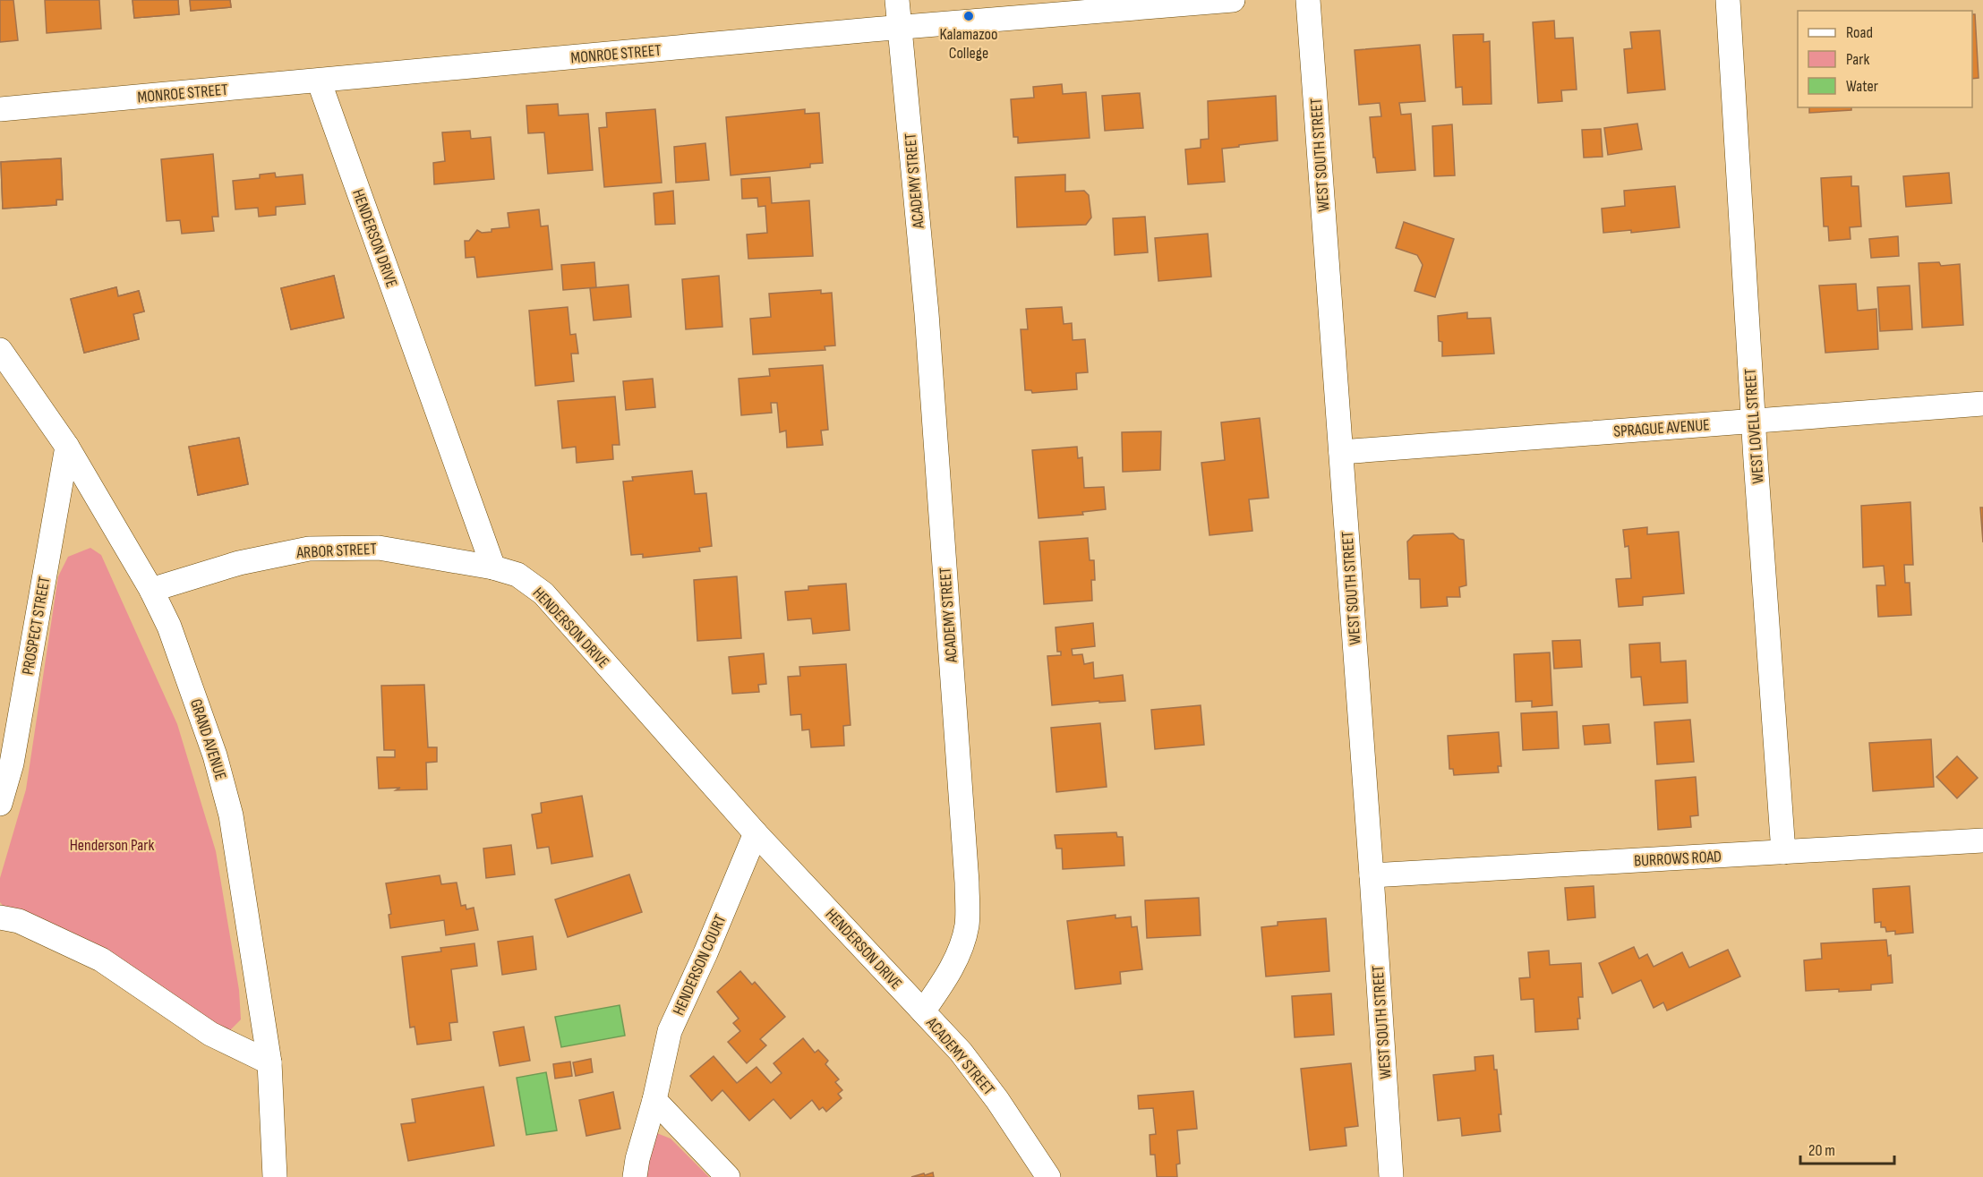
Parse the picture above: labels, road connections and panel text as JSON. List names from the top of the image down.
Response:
{
  "streets": {
    "street": [
      "MONROE STREET",
      "WEST SOUTH STREET",
      "ACADEMY STREET",
      "HENDERSON DRIVE",
      "WEST LOVELL STREET",
      "SPRAGUE AVENUE",
      "ARBOR STREET",
      "PROSPECT STREET",
      "GRAND AVENUE",
      "BURROWS ROAD",
      "HENDERSON COURT"
    ]
  },
  "crossings": [
    ["MONROE STREET", "ACADEMY STREET"],
    ["MONROE STREET", "HENDERSON DRIVE"],
    ["WEST SOUTH STREET", "SPRAGUE AVENUE"],
    ["WEST SOUTH STREET", "BURROWS ROAD"],
    ["ACADEMY STREET", "HENDERSON DRIVE"],
    ["HENDERSON DRIVE", "ARBOR STREET"],
    ["HENDERSON DRIVE", "HENDERSON COURT"],
    ["WEST LOVELL STREET", "SPRAGUE AVENUE"],
    ["WEST LOVELL STREET", "BURROWS ROAD"],
    ["ARBOR STREET", "GRAND AVENUE"],
    ["PROSPECT STREET", "GRAND AVENUE"]
  ],
  "parks": ["Henderson Park"],
  "places": ["Kalamazoo College"],
  "legend": ["Road", "Park", "Water"],
  "scale_bar": "20 m"
}
